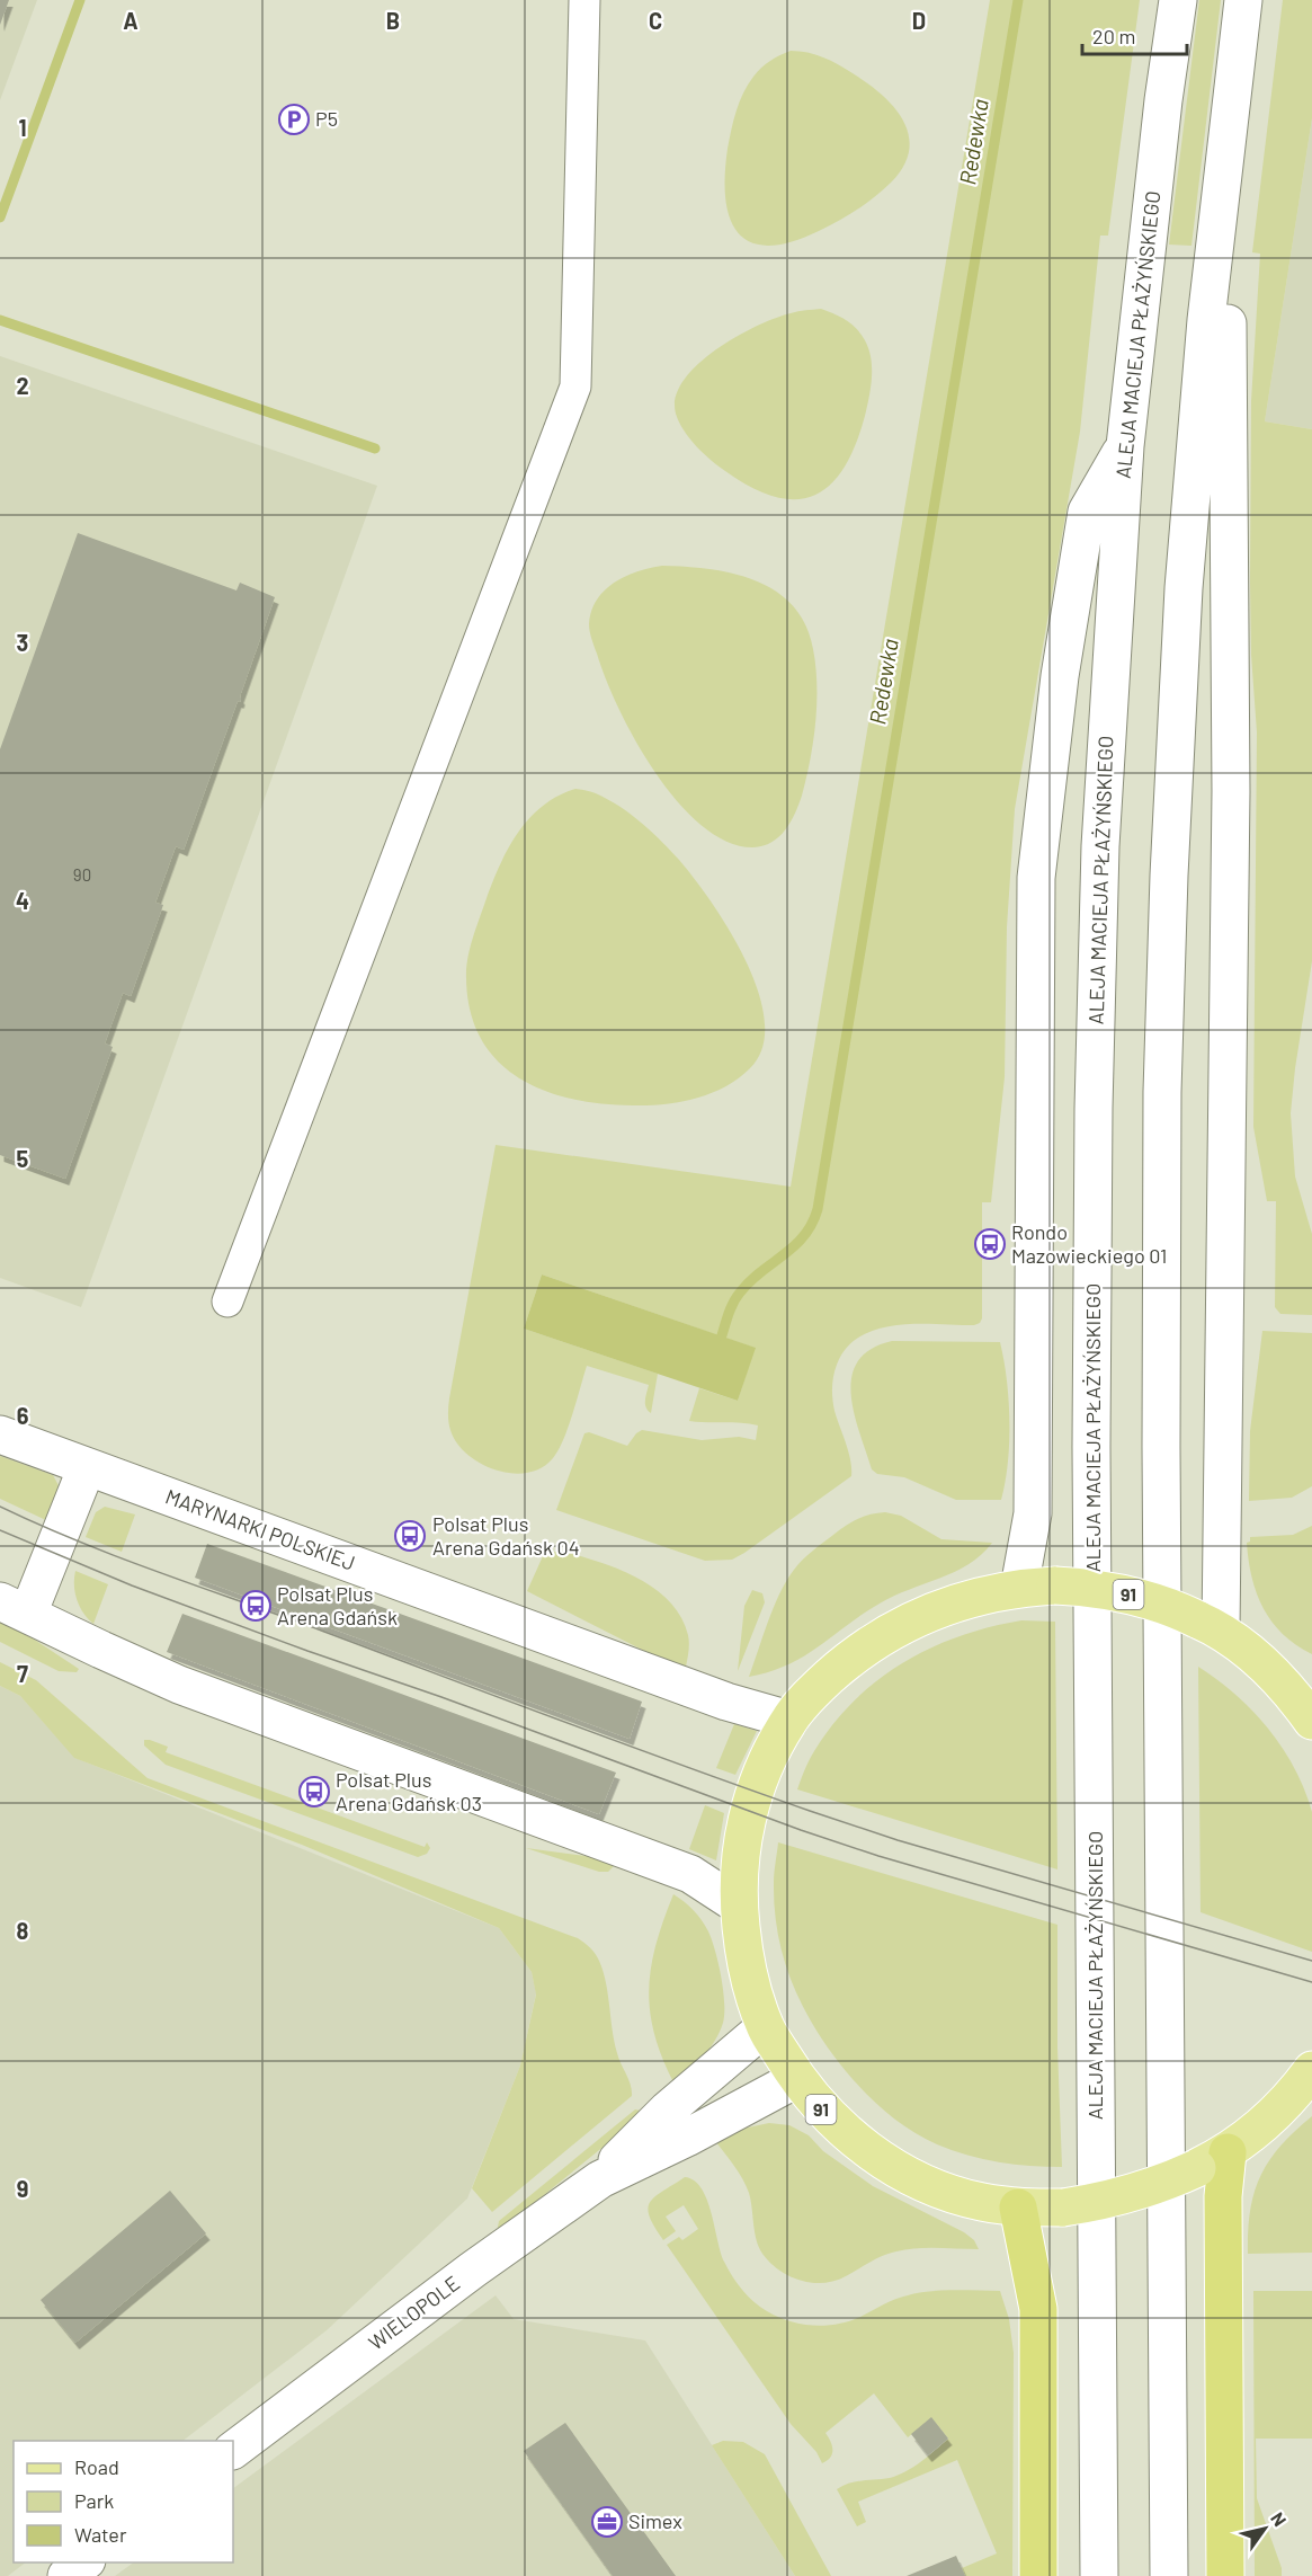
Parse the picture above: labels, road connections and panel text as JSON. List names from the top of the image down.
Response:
{
  "streets": {
    "main road": [
      "ALEJA MACIEJA PŁAŻYŃSKIEGO",
      "MARYNARKI POLSKIEJ",
      "91",
      "WIELOPOLE"
    ]
  },
  "crossings": [
    ["MARYNARKI POLSKIEJ", "91"],
    ["91", "WIELOPOLE"]
  ],
  "water": ["Redewka"],
  "places": {
    "parking": ["P5"],
    "bus stop": [
      "Rondo Mazowieckiego 01",
      "Polsat Plus Arena Gdańsk 04",
      "Polsat Plus Arena Gdańsk",
      "Polsat Plus Arena Gdańsk 03"
    ],
    "office": ["Simex"]
  },
  "house_numbers": ["90"],
  "legend": ["Road", "Park", "Water"],
  "scale_bar": "20 m",
  "north": "top right",
  "grid": {
    "columns": [
      "A",
      "B",
      "C",
      "D"
    ],
    "rows": [
      "1",
      "2",
      "3",
      "4",
      "5",
      "6",
      "7",
      "8",
      "9"
    ]
  }
}
